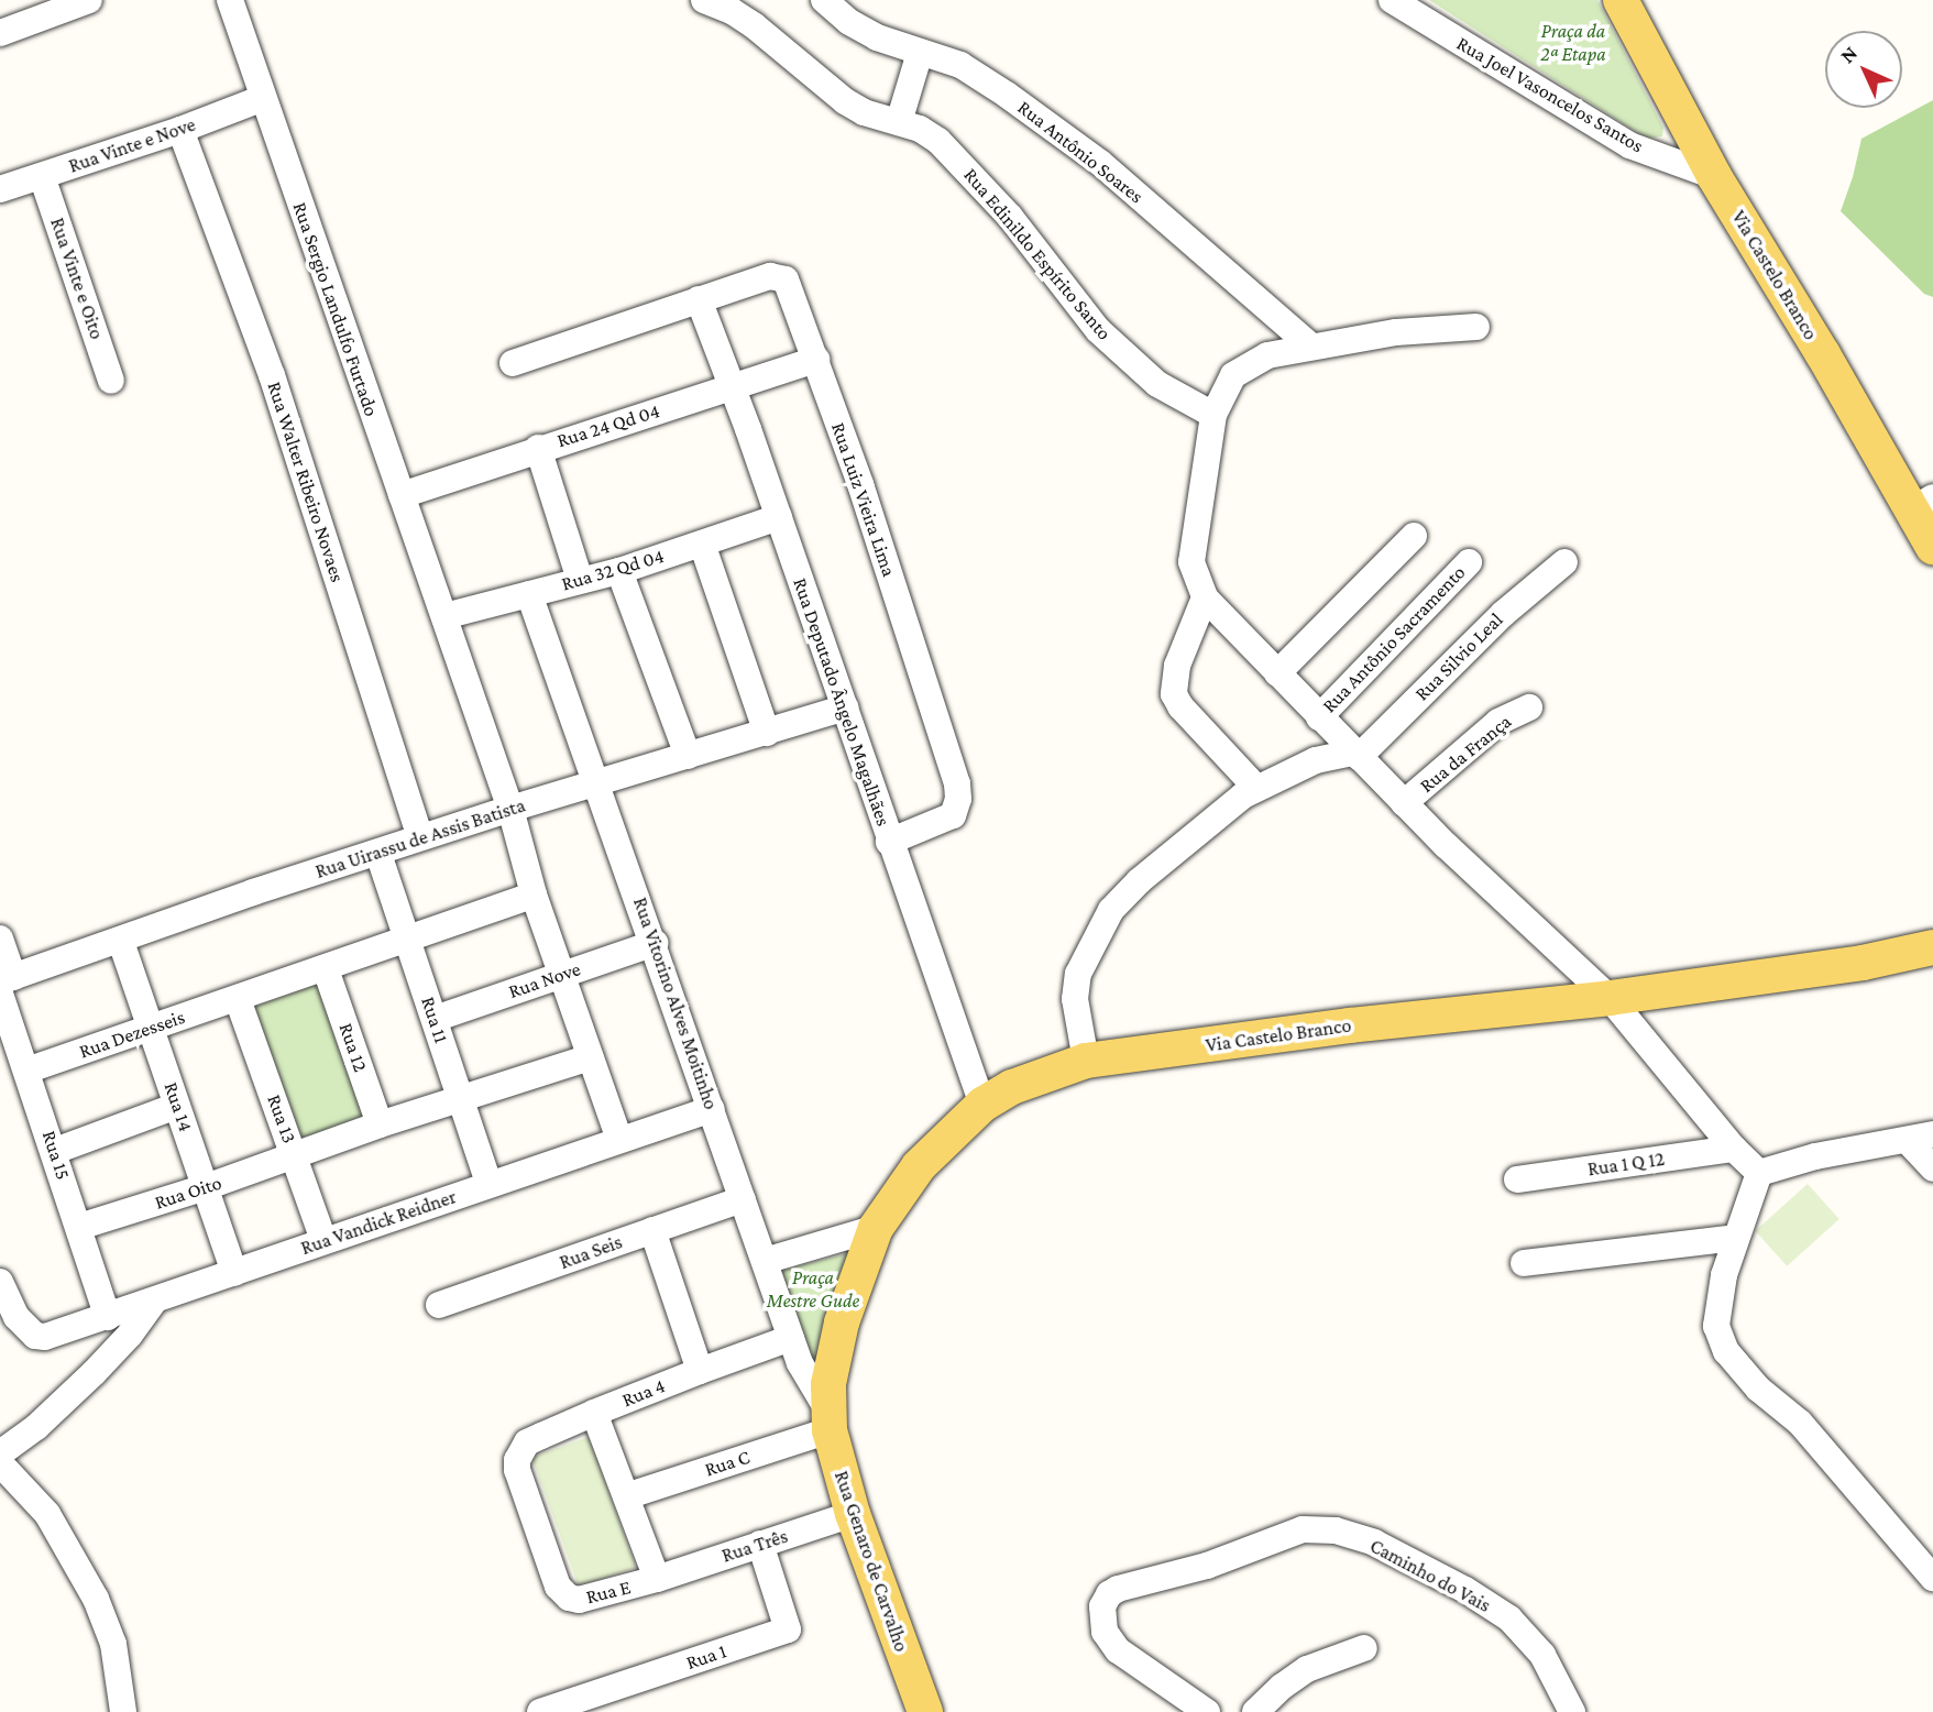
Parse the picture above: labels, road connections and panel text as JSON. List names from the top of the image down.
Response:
{
  "streets": {
    "main road": ["Via Castelo Branco", "Rua Genaro de Carvalho"],
    "street": [
      "Rua Joel Vasoncelos Santos",
      "Rua Vinte e Nove",
      "Rua Antônio Soares",
      "Rua Edinildo Espírito Santo",
      "Rua Vinte e Oito",
      "Rua Sergio Landulfo Furtado",
      "Rua 24 Qd 04",
      "Rua Walter Ribeiro Novaes",
      "Rua Luiz Vieira Lima",
      "Rua 32 Qd 04",
      "Rua Antônio Sacramento",
      "Rua Silvio Leal",
      "Rua Deputado Ângelo Magalhães",
      "Rua da França",
      "Rua Uirassu de Assis Batista",
      "Rua Nove",
      "Rua Vitorino Alves Moitinho",
      "Rua 11",
      "Rua Dezesseis",
      "Rua 12",
      "Rua 14",
      "Rua 13",
      "Rua 15",
      "Rua 1 Q 12",
      "Rua Oito",
      "Rua Vandick Reidner",
      "Rua Seis",
      "Rua 4",
      "Rua C",
      "Rua Três",
      "Caminho do Vais",
      "Rua E",
      "Rua 1"
    ]
  },
  "crossings": [
    ["Rua Joel Vasoncelos Santos", "Via Castelo Branco"],
    ["Rua Vinte e Nove", "Rua Vinte e Oito"],
    ["Rua Vinte e Nove", "Rua Sergio Landulfo Furtado"],
    ["Rua Vinte e Nove", "Rua Walter Ribeiro Novaes"],
    ["Via Castelo Branco", "Rua Deputado Ângelo Magalhães"],
    ["Via Castelo Branco", "Rua Vitorino Alves Moitinho"],
    ["Via Castelo Branco", "Rua C"],
    ["Via Castelo Branco", "Rua Genaro de Carvalho"],
    ["Rua Sergio Landulfo Furtado", "Rua 24 Qd 04"],
    ["Rua Sergio Landulfo Furtado", "Rua 32 Qd 04"],
    ["Rua Sergio Landulfo Furtado", "Rua Uirassu de Assis Batista"],
    ["Rua Sergio Landulfo Furtado", "Rua Nove"],
    ["Rua Sergio Landulfo Furtado", "Rua Vandick Reidner"],
    ["Rua 24 Qd 04", "Rua Luiz Vieira Lima"],
    ["Rua 24 Qd 04", "Rua Deputado Ângelo Magalhães"],
    ["Rua Walter Ribeiro Novaes", "Rua Uirassu de Assis Batista"],
    ["Rua Luiz Vieira Lima", "Rua Deputado Ângelo Magalhães"],
    ["Rua 32 Qd 04", "Rua Deputado Ângelo Magalhães"],
    ["Rua 32 Qd 04", "Rua Vitorino Alves Moitinho"],
    ["Rua Deputado Ângelo Magalhães", "Rua Uirassu de Assis Batista"],
    ["Rua Uirassu de Assis Batista", "Rua Vitorino Alves Moitinho"],
    ["Rua Uirassu de Assis Batista", "Rua 11"],
    ["Rua Uirassu de Assis Batista", "Rua 14"],
    ["Rua Uirassu de Assis Batista", "Rua 15"],
    ["Rua Nove", "Rua Vitorino Alves Moitinho"],
    ["Rua Nove", "Rua 11"],
    ["Rua Vitorino Alves Moitinho", "Rua Vandick Reidner"],
    ["Rua Vitorino Alves Moitinho", "Rua Seis"],
    ["Rua Vitorino Alves Moitinho", "Rua 4"],
    ["Rua Vitorino Alves Moitinho", "Rua C"],
    ["Rua Vitorino Alves Moitinho", "Rua Genaro de Carvalho"],
    ["Rua 11", "Rua Vandick Reidner"],
    ["Rua Dezesseis", "Rua 12"],
    ["Rua Dezesseis", "Rua 14"],
    ["Rua Dezesseis", "Rua 13"],
    ["Rua Dezesseis", "Rua 15"],
    ["Rua 12", "Rua Oito"],
    ["Rua 14", "Rua Oito"],
    ["Rua 14", "Rua Vandick Reidner"],
    ["Rua 13", "Rua Oito"],
    ["Rua 13", "Rua Vandick Reidner"],
    ["Rua 15", "Rua Oito"],
    ["Rua 15", "Rua Vandick Reidner"],
    ["Rua 4", "Rua E"],
    ["Rua C", "Rua Genaro de Carvalho"],
    ["Rua C", "Rua E"],
    ["Rua Três", "Rua Genaro de Carvalho"],
    ["Rua Três", "Rua E"],
    ["Rua Três", "Rua 1"]
  ],
  "parks": ["Praça da 2ª Etapa", "Praça Mestre Gude"],
  "north": "top left"
}
